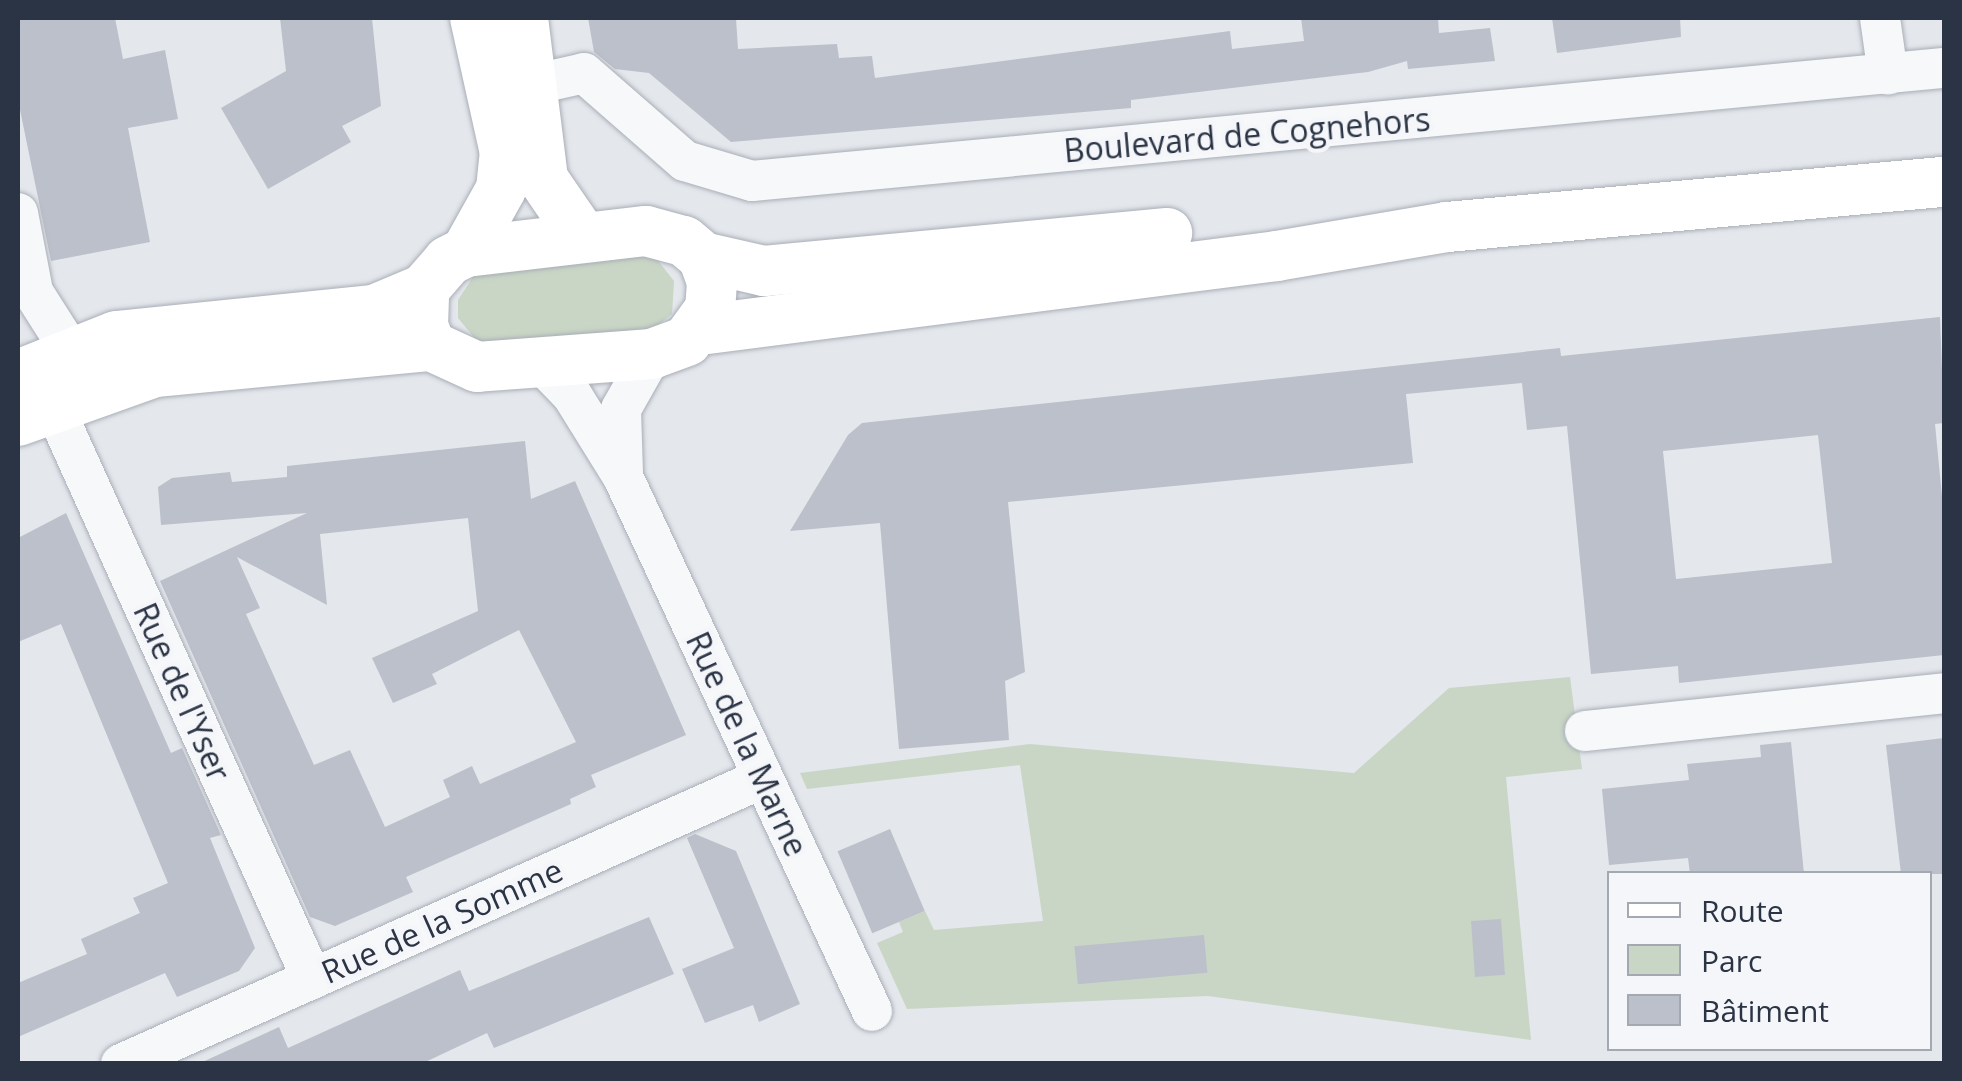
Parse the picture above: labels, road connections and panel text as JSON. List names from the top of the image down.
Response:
{
  "streets": {
    "street": [
      "Boulevard de Cognehors",
      "Rue de l'Yser",
      "Rue de la Marne",
      "Rue de la Somme"
    ]
  },
  "crossings": [
    ["Rue de l'Yser", "Rue de la Somme"],
    ["Rue de la Marne", "Rue de la Somme"]
  ],
  "legend": ["Route", "Parc", "Bâtiment"]
}
